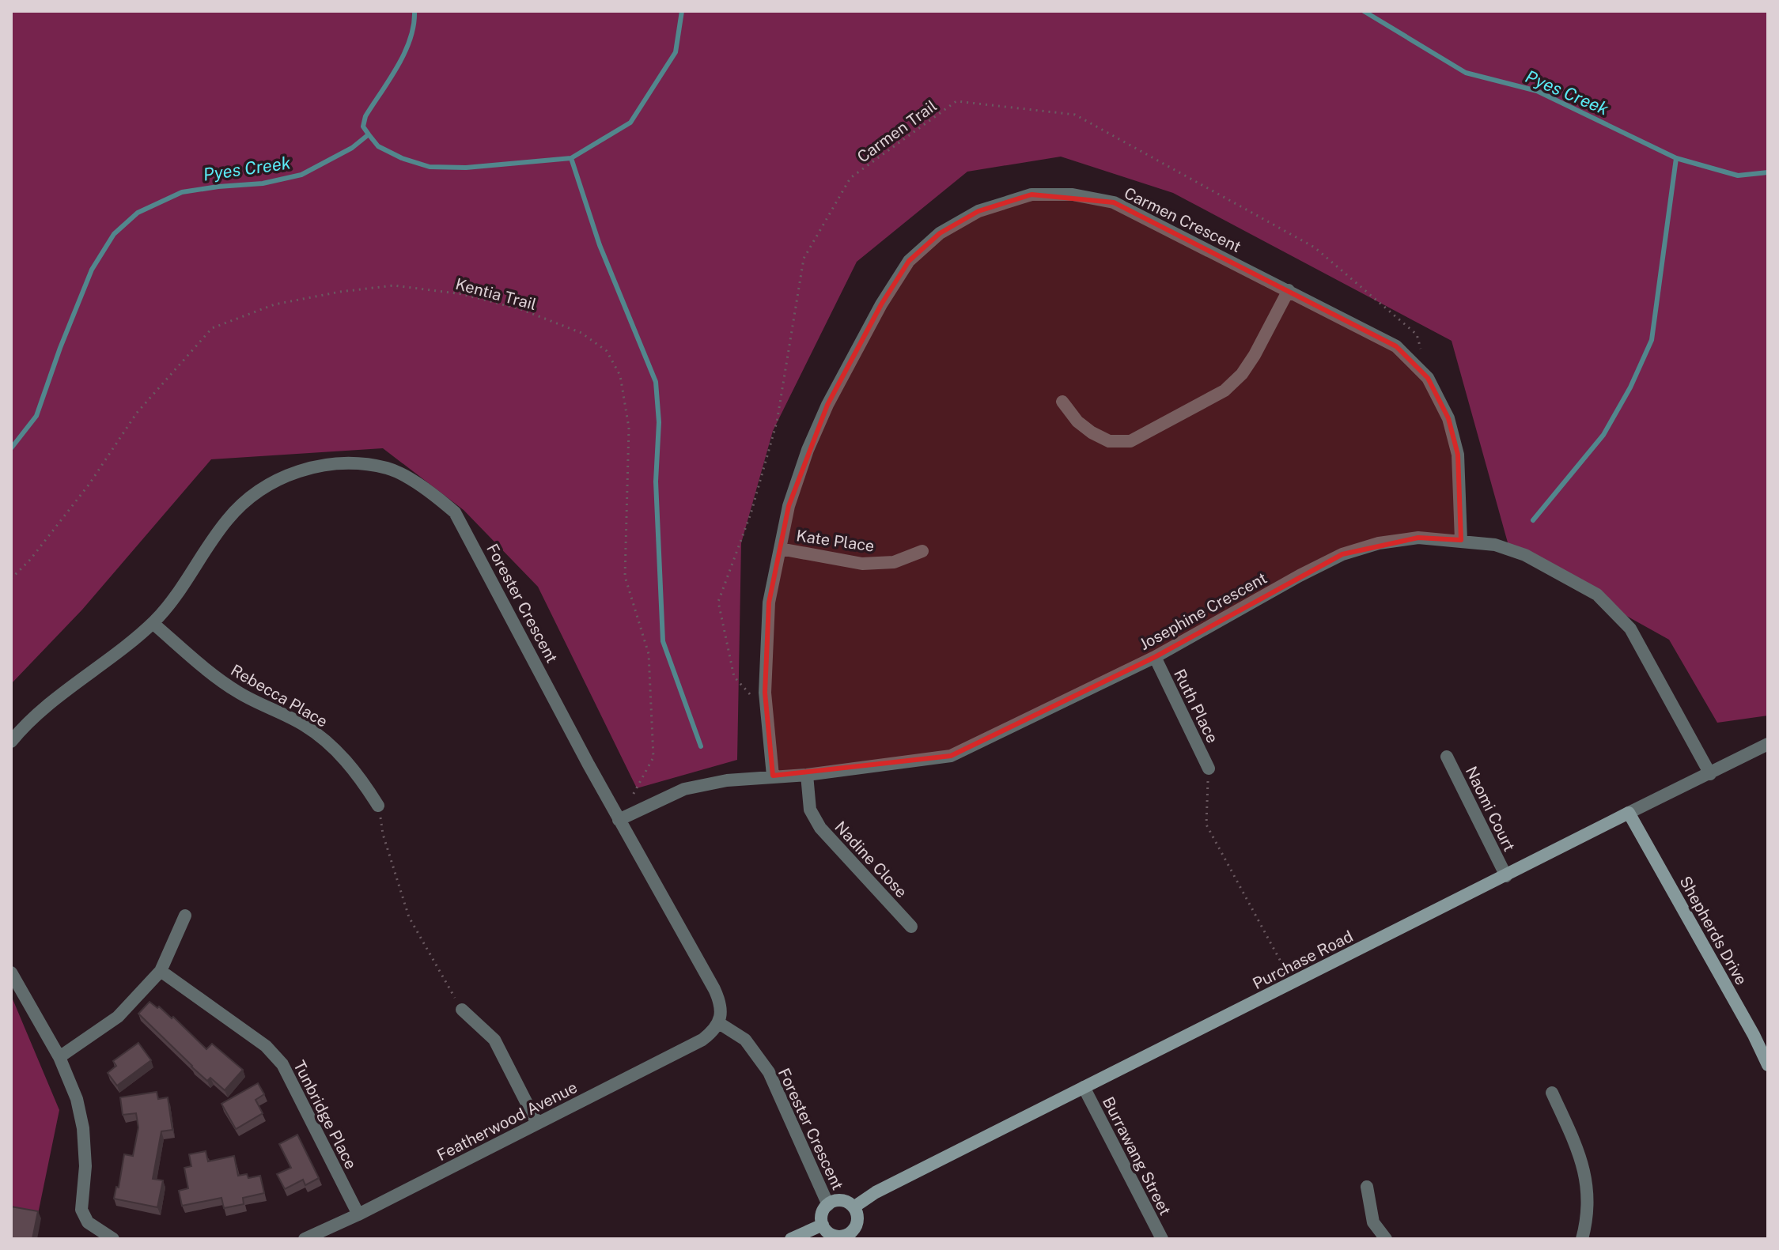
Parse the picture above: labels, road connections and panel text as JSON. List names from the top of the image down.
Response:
{
  "streets": {
    "main road": ["Shepherds Drive", "Purchase Road"],
    "street": [
      "Carmen Crescent",
      "Kate Place",
      "Forester Crescent",
      "Josephine Crescent",
      "Rebecca Place",
      "Ruth Place",
      "Naomi Court",
      "Nadine Close",
      "Tunbridge Place",
      "Featherwood Avenue",
      "Burrawang Street"
    ],
    "path": ["Carmen Trail", "Kentia Trail"]
  },
  "crossings": [
    ["Carmen Trail", "Carmen Crescent"],
    ["Carmen Crescent", "Kate Place"],
    ["Carmen Crescent", "Josephine Crescent"],
    ["Forester Crescent", "Josephine Crescent"],
    ["Forester Crescent", "Rebecca Place"],
    ["Forester Crescent", "Purchase Road"],
    ["Forester Crescent", "Featherwood Avenue"],
    ["Josephine Crescent", "Ruth Place"],
    ["Josephine Crescent", "Nadine Close"],
    ["Josephine Crescent", "Purchase Road"],
    ["Naomi Court", "Purchase Road"],
    ["Shepherds Drive", "Purchase Road"],
    ["Purchase Road", "Burrawang Street"],
    ["Tunbridge Place", "Featherwood Avenue"]
  ],
  "water": ["Pyes Creek"]
}
